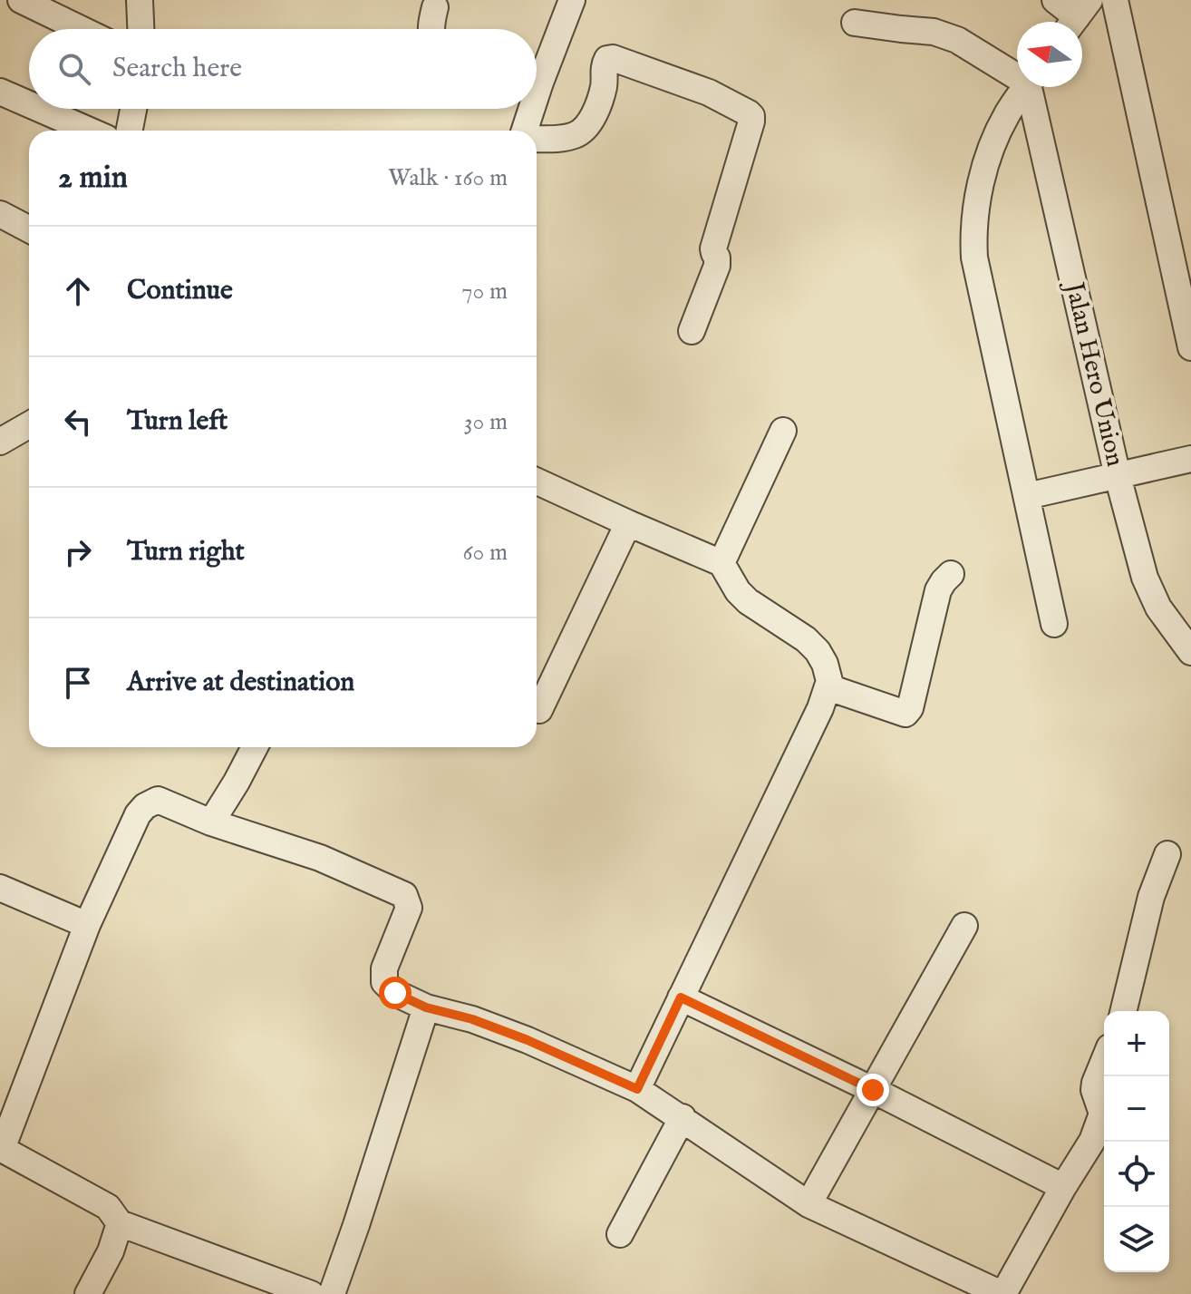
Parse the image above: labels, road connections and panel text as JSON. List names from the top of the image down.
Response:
{
  "streets": {
    "street": ["Jalan Hero Union"]
  },
  "north": "left",
  "page": {
    "search": "Search here",
    "heading": ["2 min", "Walk · 160 m"],
    "list": [
      ["Continue", "70 m"],
      ["Turn left", "30 m"],
      ["Turn right", "60 m"],
      "Arrive at destination"
    ],
    "map_buttons": ["+", "−"]
  }
}
